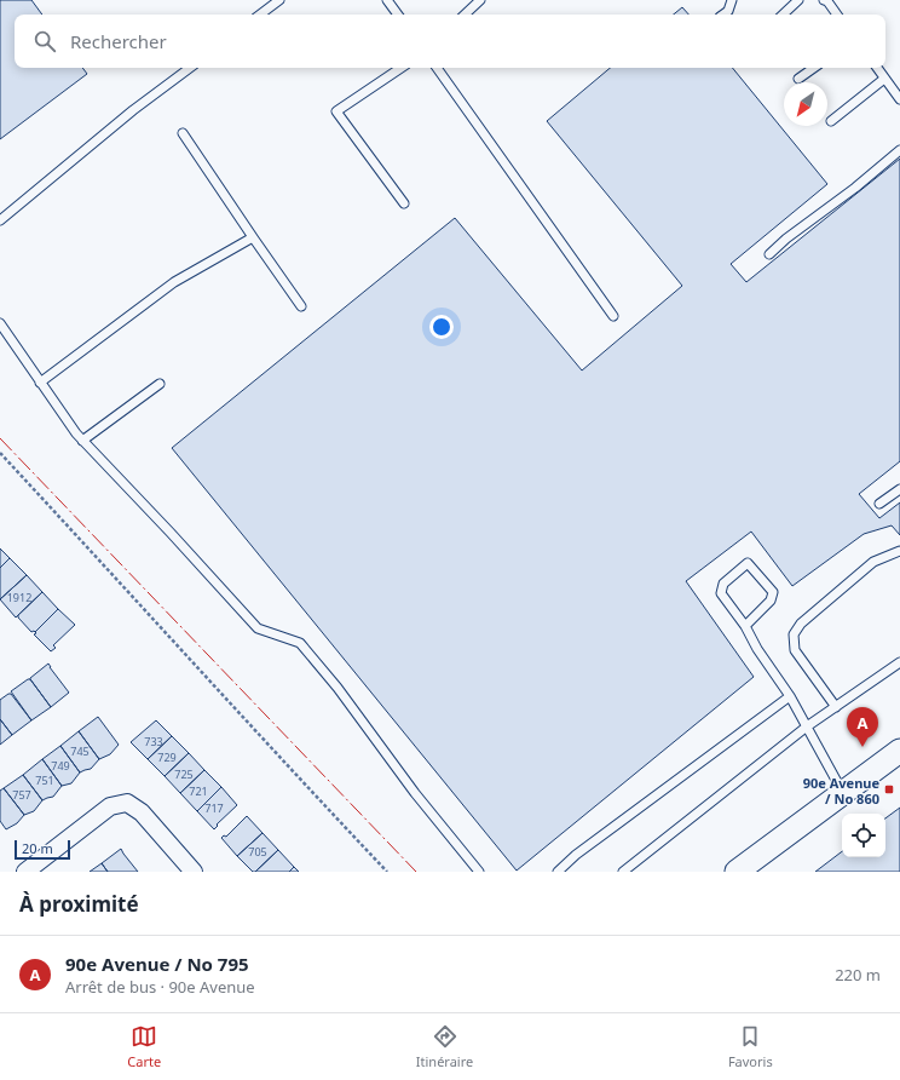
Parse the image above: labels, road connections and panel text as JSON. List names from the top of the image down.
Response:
{
  "places": {
    "transit": ["90e Avenue / No 860"]
  },
  "house_numbers": [
    "1912",
    "733",
    "745",
    "729",
    "749",
    "725",
    "751",
    "721",
    "757",
    "717",
    "705"
  ],
  "scale_bar": "20 m",
  "north": "bottom left",
  "page": {
    "search": "Rechercher",
    "pins": "A",
    "scale": "20 m",
    "heading": "À proximité",
    "list": [
      {
        "mark": "A",
        "name": "90e Avenue / No 795",
        "note": "Arrêt de bus · 90e Avenue",
        "value": "220 m"
      }
    ],
    "nav": ["Carte", "Itinéraire", "Favoris"]
  }
}
